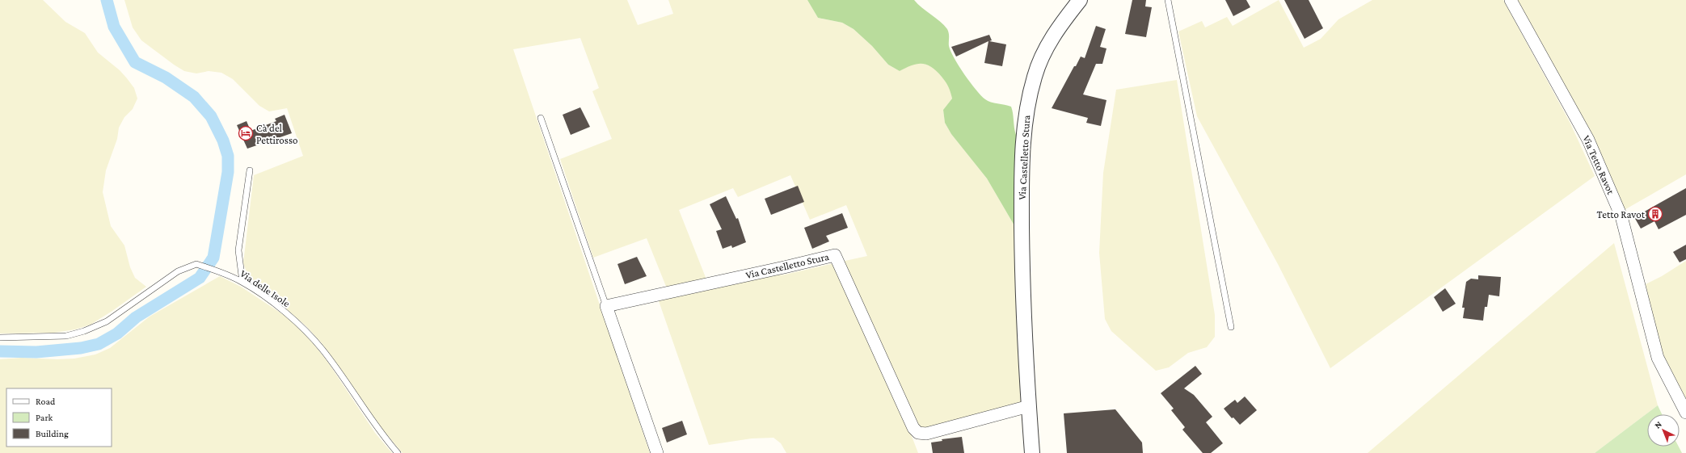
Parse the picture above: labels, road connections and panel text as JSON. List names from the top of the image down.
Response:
{
  "streets": {
    "street": ["Via Castelletto Stura", "Via Tetto Ravot"],
    "lane": ["Via delle Isole"]
  },
  "places": {
    "hotel": ["Cà del Pettirosso"],
    "building": ["Tetto Ravot"]
  },
  "legend": ["Road", "Park", "Building"],
  "north": "top left"
}
